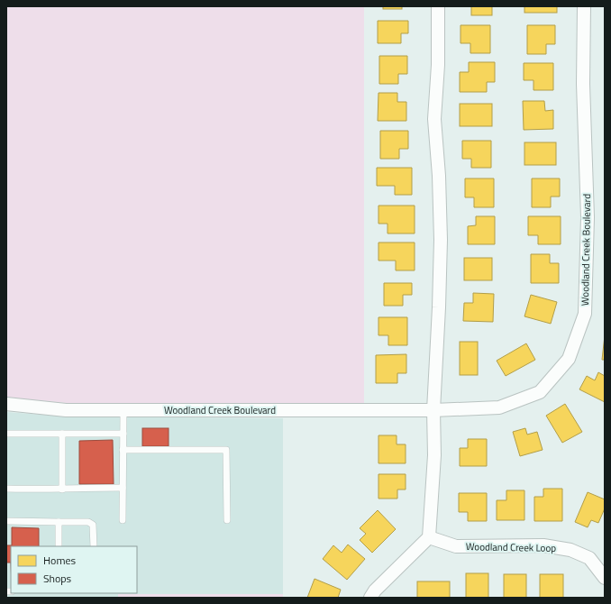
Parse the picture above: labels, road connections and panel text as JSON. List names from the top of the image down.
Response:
{
  "streets": {
    "street": ["Woodland Creek Boulevard", "Woodland Creek Loop"]
  },
  "legend": ["Homes", "Shops"]
}
